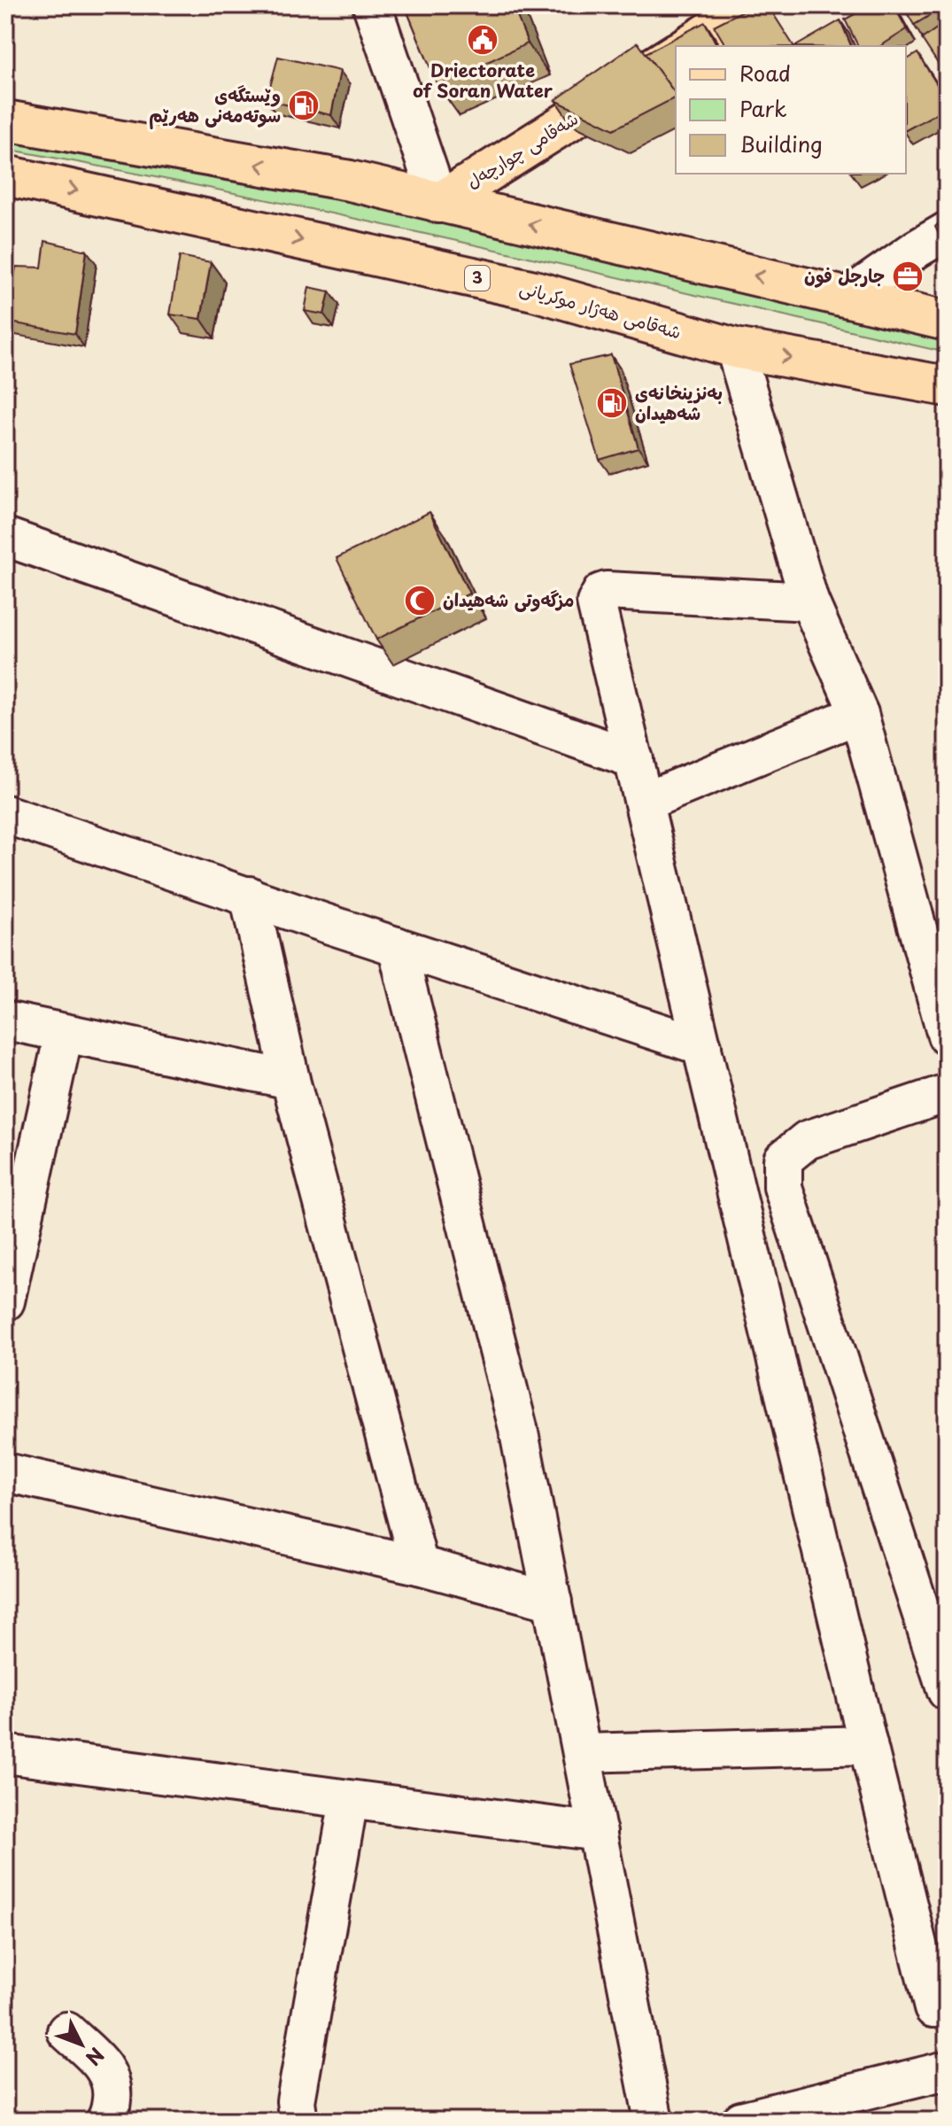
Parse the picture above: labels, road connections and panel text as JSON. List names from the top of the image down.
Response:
{
  "streets": {
    "main road": ["شەقامی چوارچەل", "3", "شەقامی ھەژار موکریانی"]
  },
  "places": {
    "public building": ["Driectorate of Soran Water"],
    "fuel station": ["وێستگەی سوتەمەنی هەرێم", "بەنزینخانەی شەهیدان"],
    "office": ["جارجل فون"],
    "mosque": ["مزگەوتی شەهیدان"]
  },
  "legend": ["Road", "Park", "Building"],
  "north": "bottom right"
}
